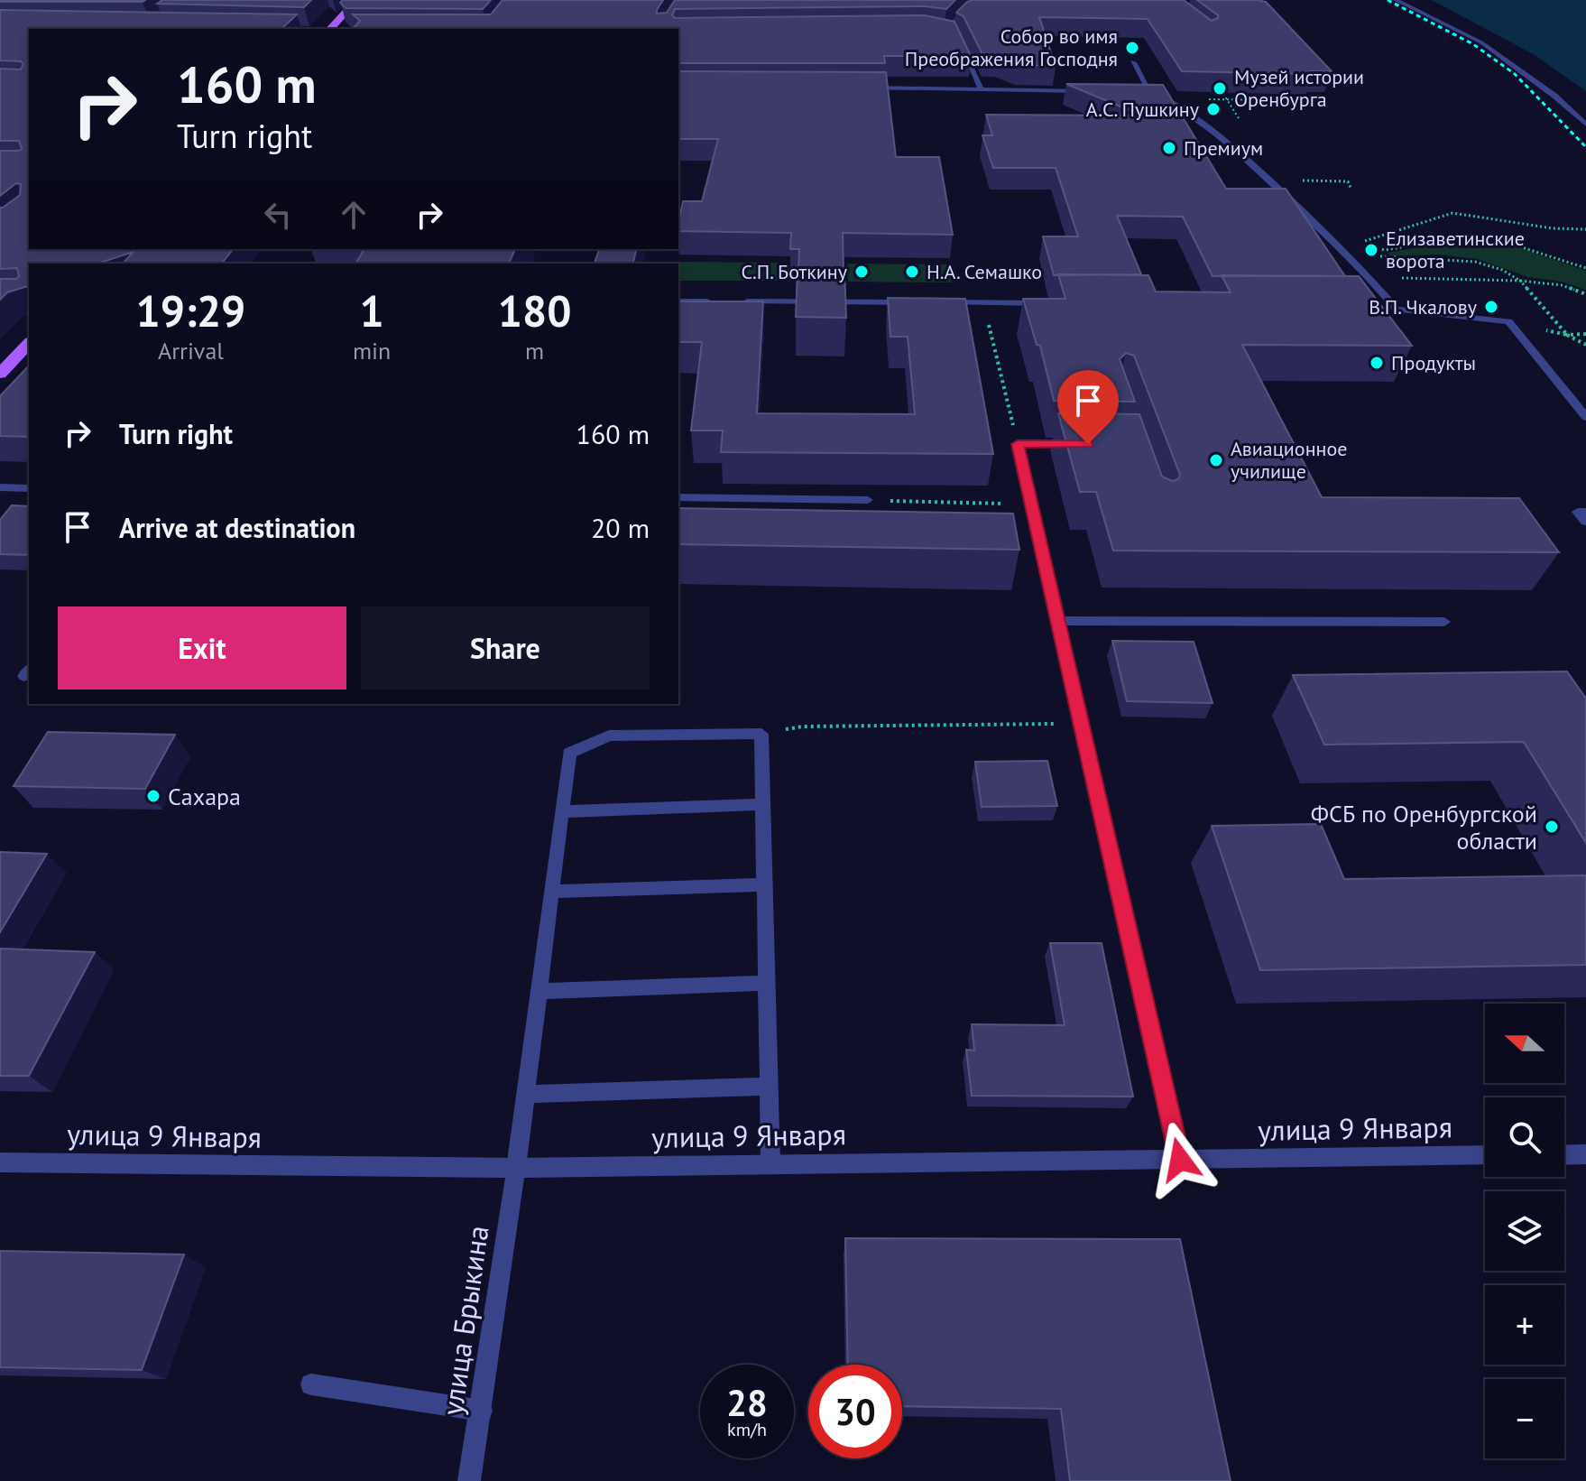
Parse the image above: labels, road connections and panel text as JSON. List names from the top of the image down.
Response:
{
  "streets": {
    "street": ["улица 9 Января", "улица Брыкина"]
  },
  "crossings": [
    ["улица 9 Января", "улица Брыкина"]
  ],
  "places": [
    "Собор во имя Преображения Господня",
    "Музей истории Оренбурга",
    "А.С. Пушкину",
    "Премиум",
    "Елизаветинские ворота",
    "С.П. Боткину",
    "Н.А. Семашко",
    "В.П. Чкалову",
    "Продукты",
    "Авиационное училище",
    "Сахара",
    "ФСБ по Оренбургской области"
  ],
  "north": "left",
  "page": {
    "turn": ["160 m", "Turn right"],
    "eta": [
      "19:29",
      "Arrival",
      "1",
      "min",
      "180",
      "m"
    ],
    "list": [
      {
        "name": "Turn right",
        "value": "160 m"
      },
      {
        "name": "Arrive at destination",
        "value": "20 m"
      }
    ],
    "buttons": ["Exit", "Share"],
    "map_buttons": ["+", "−"],
    "speed": "28 km/h",
    "limit": "30"
  }
}
